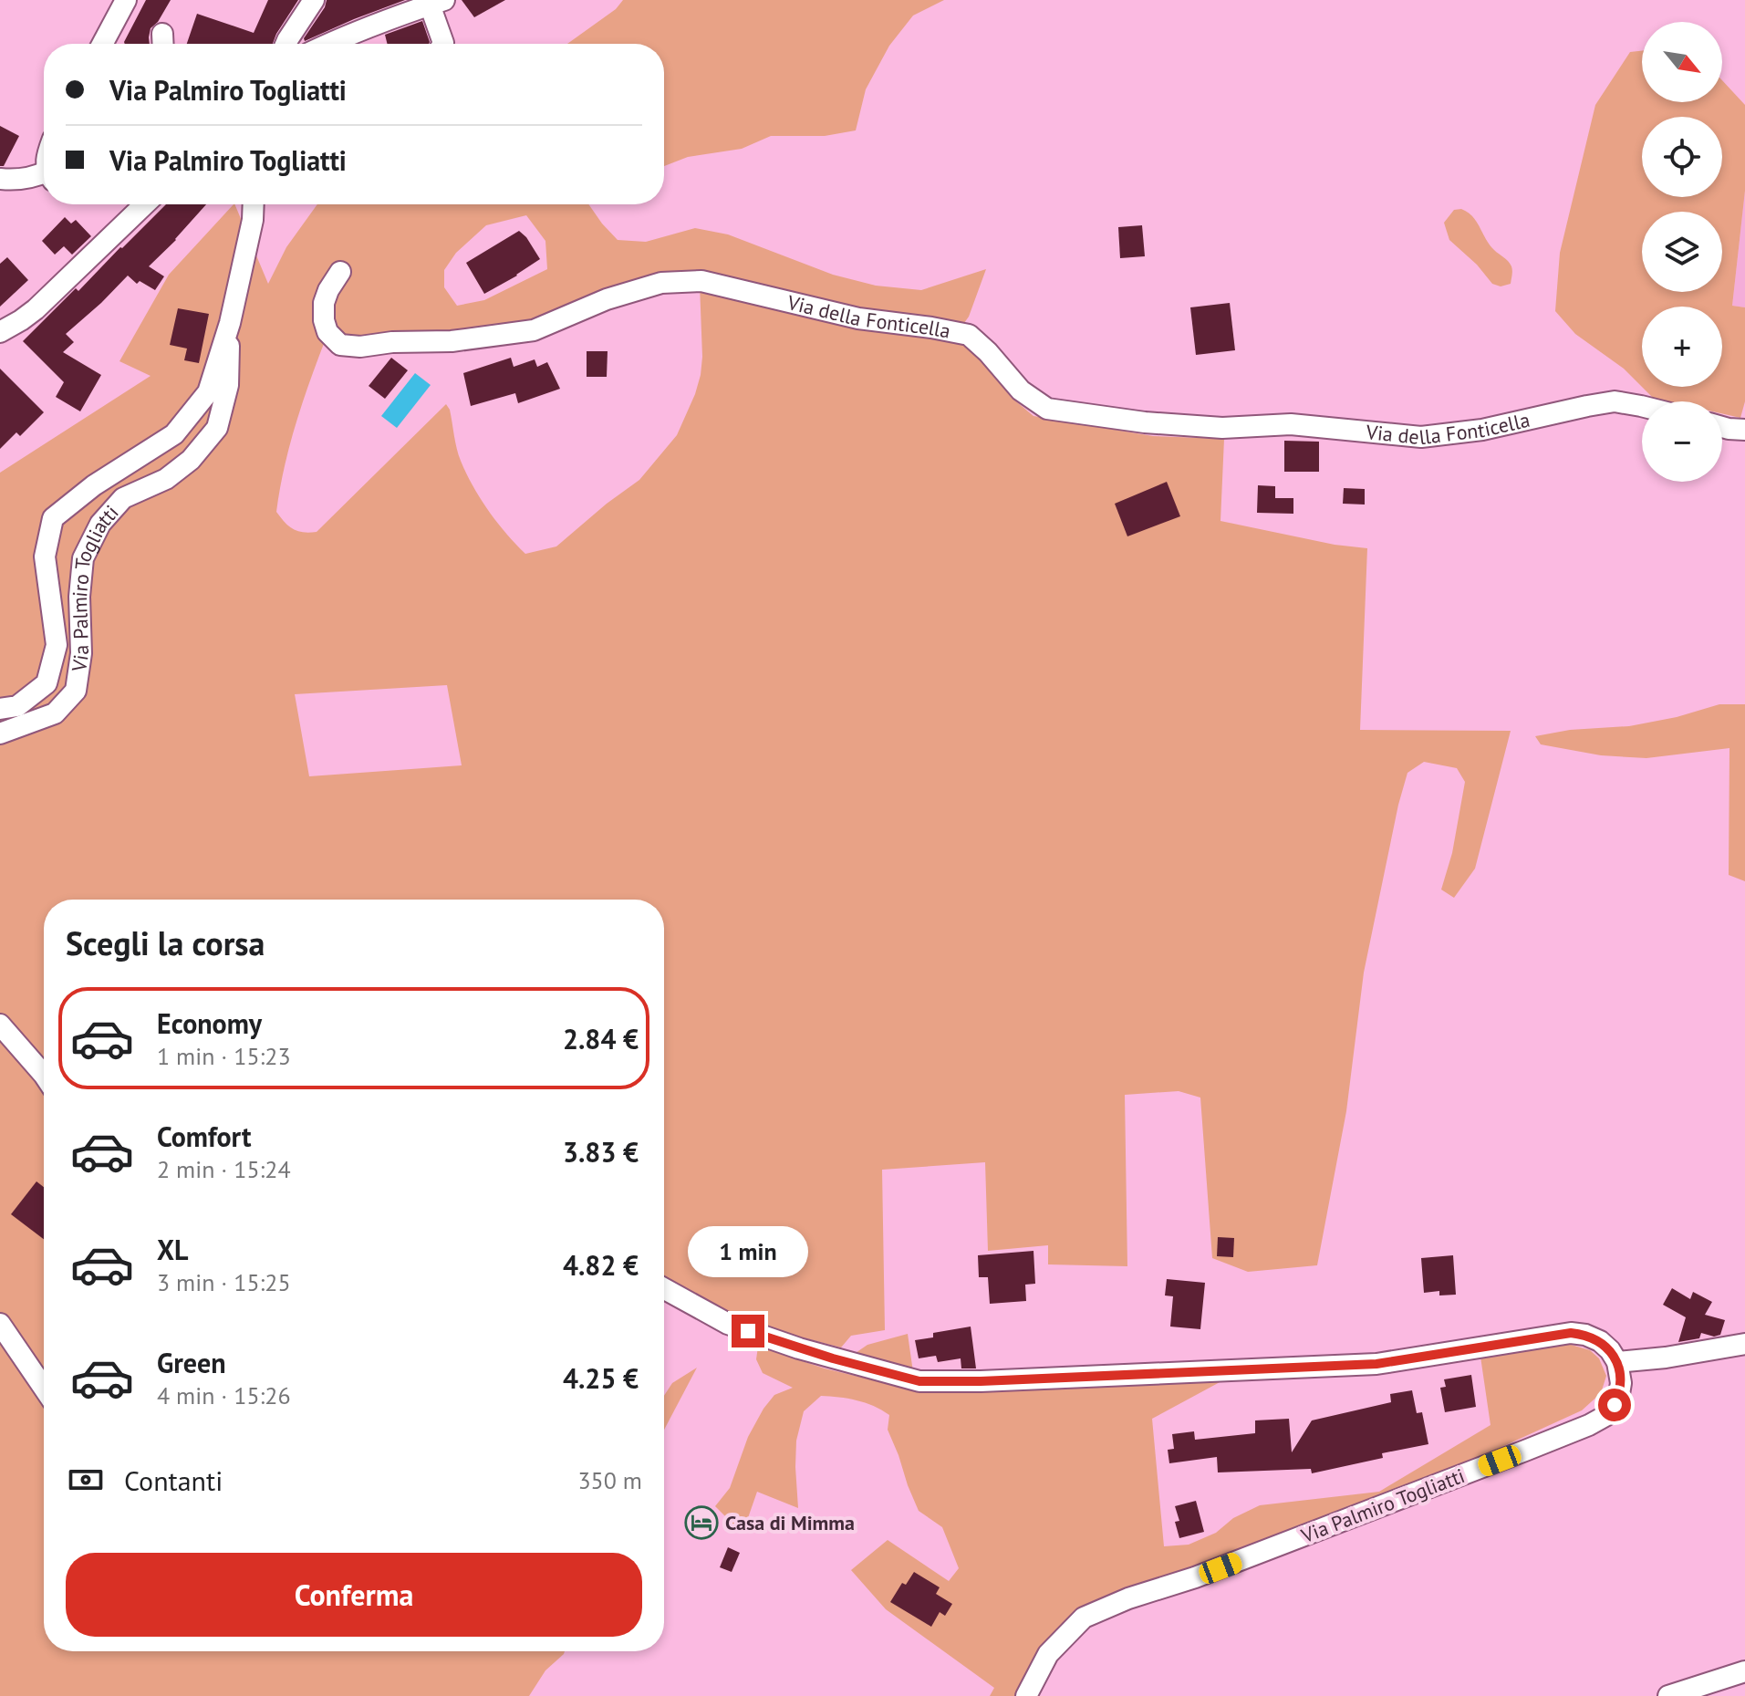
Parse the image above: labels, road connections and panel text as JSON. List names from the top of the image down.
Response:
{
  "streets": {
    "street": ["Via della Fonticella", "Via Palmiro Togliatti"]
  },
  "places": {
    "hotel": ["Casa di Mimma"]
  },
  "north": "bottom right",
  "page": {
    "map_buttons": ["+", "−"],
    "banner": ["Via Palmiro Togliatti", "Via Palmiro Togliatti"],
    "heading": "Scegli la corsa",
    "list": [
      {
        "name": "Economy",
        "note": "1 min · 15:23",
        "value": "2.84 €"
      },
      {
        "name": "Comfort",
        "note": "2 min · 15:24",
        "value": "3.83 €"
      },
      {
        "name": "XL",
        "note": "3 min · 15:25",
        "value": "4.82 €"
      },
      {
        "name": "Green",
        "note": "4 min · 15:26",
        "value": "4.25 €"
      }
    ],
    "bubble": "1 min",
    "pay": ["Contanti", "350 m"],
    "buttons": "Conferma"
  }
}
